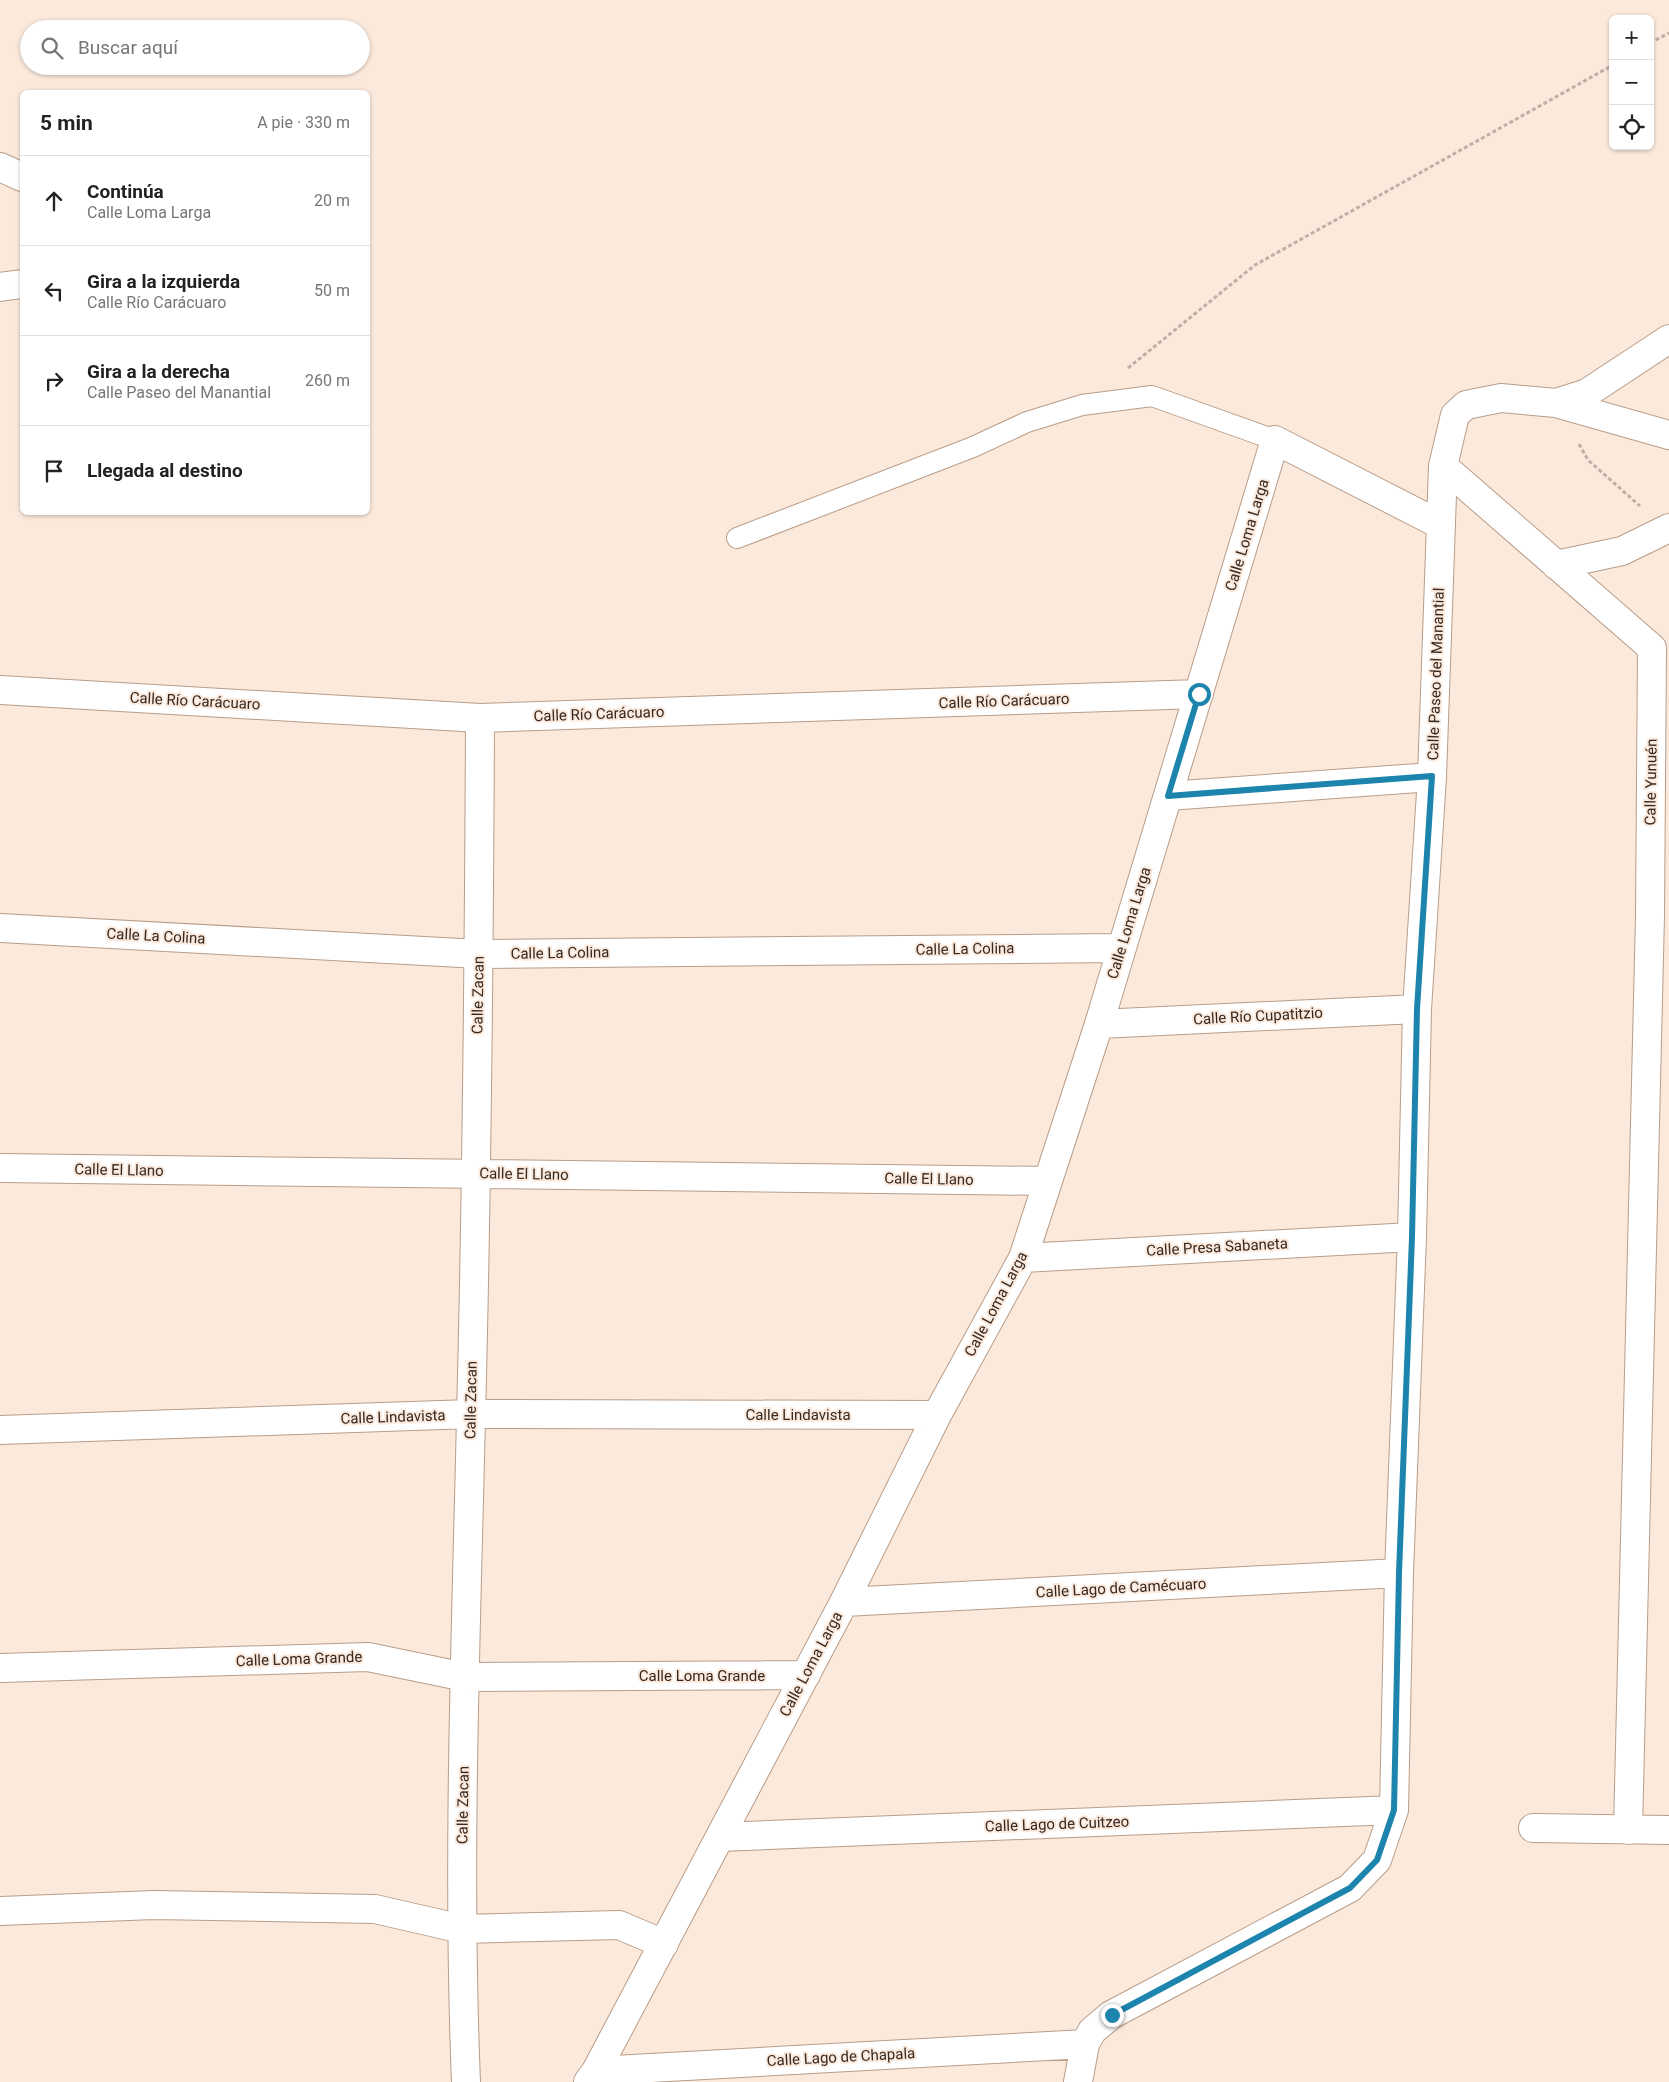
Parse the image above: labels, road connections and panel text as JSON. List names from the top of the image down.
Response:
{
  "streets": {
    "street": [
      "Calle Loma Larga",
      "Calle Paseo del Manantial",
      "Calle Río Carácuaro",
      "Calle Yunuén",
      "Calle La Colina",
      "Calle Zacan",
      "Calle Río Cupatitzio",
      "Calle El Llano",
      "Calle Presa Sabaneta",
      "Calle Lindavista",
      "Calle Lago de Camécuaro",
      "Calle Loma Grande",
      "Calle Lago de Cuitzeo",
      "Calle Lago de Chapala"
    ]
  },
  "crossings": [
    ["Calle Loma Larga", "Calle Río Carácuaro"],
    ["Calle Loma Larga", "Calle La Colina"],
    ["Calle Loma Larga", "Calle Río Cupatitzio"],
    ["Calle Loma Larga", "Calle El Llano"],
    ["Calle Loma Larga", "Calle Presa Sabaneta"],
    ["Calle Loma Larga", "Calle Lindavista"],
    ["Calle Loma Larga", "Calle Lago de Camécuaro"],
    ["Calle Loma Larga", "Calle Loma Grande"],
    ["Calle Loma Larga", "Calle Lago de Cuitzeo"],
    ["Calle Loma Larga", "Calle Lago de Chapala"],
    ["Calle Paseo del Manantial", "Calle Río Cupatitzio"],
    ["Calle Paseo del Manantial", "Calle Presa Sabaneta"],
    ["Calle Paseo del Manantial", "Calle Lago de Camécuaro"],
    ["Calle Paseo del Manantial", "Calle Lago de Cuitzeo"],
    ["Calle Paseo del Manantial", "Calle Lago de Chapala"],
    ["Calle Río Carácuaro", "Calle Zacan"],
    ["Calle La Colina", "Calle Zacan"],
    ["Calle Zacan", "Calle El Llano"],
    ["Calle Zacan", "Calle Lindavista"],
    ["Calle Zacan", "Calle Loma Grande"]
  ],
  "page": {
    "map_buttons": ["+", "−"],
    "search": "Buscar aquí",
    "heading": ["5 min", "A pie · 330 m"],
    "list": [
      ["Continúa", "Calle Loma Larga", "20 m"],
      ["Gira a la izquierda", "Calle Río Carácuaro", "50 m"],
      ["Gira a la derecha", "Calle Paseo del Manantial", "260 m"],
      "Llegada al destino"
    ]
  }
}
